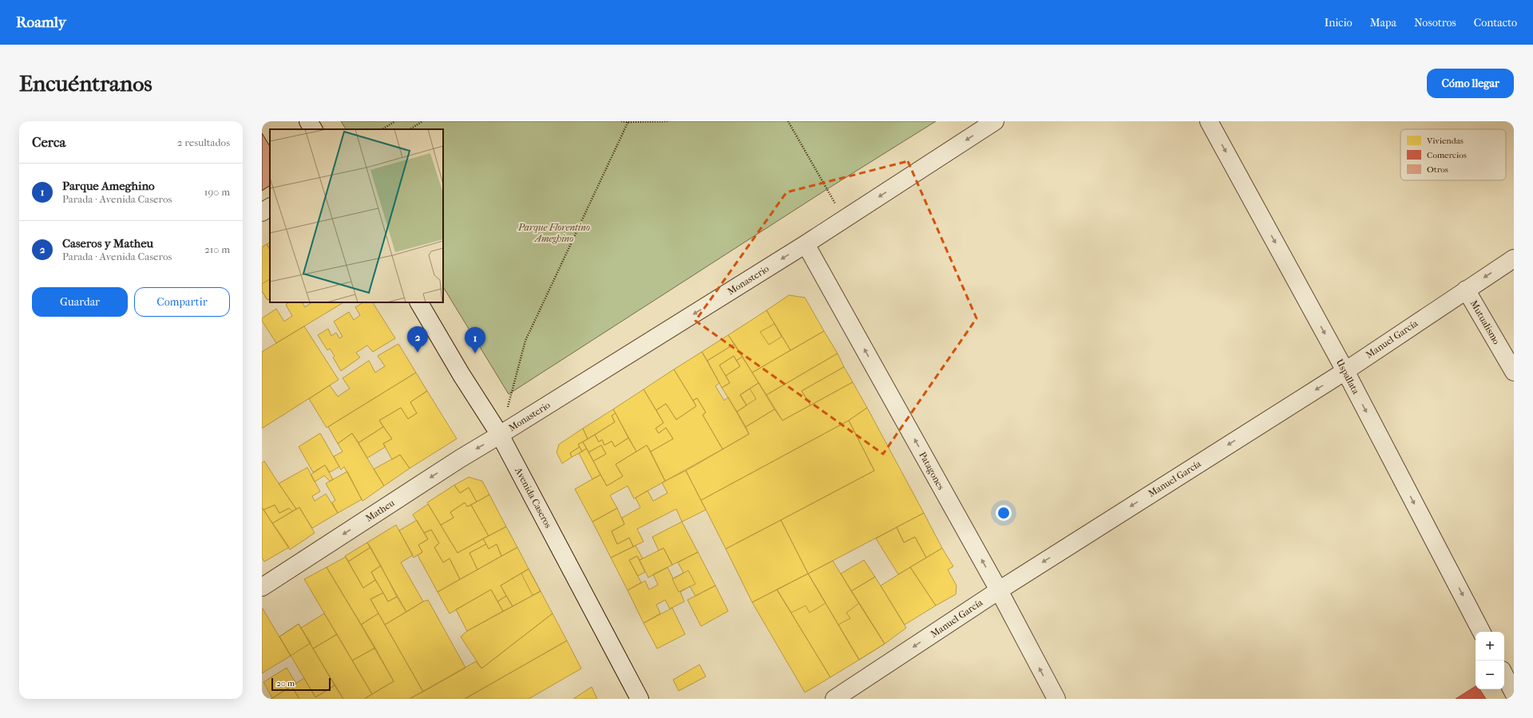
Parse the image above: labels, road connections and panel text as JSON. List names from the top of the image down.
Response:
{
  "streets": {
    "street": [
      "Monasterio",
      "Mutualismo",
      "Manuel García",
      "Uspallata",
      "Patagones",
      "Avenida Caseros",
      "Matheu"
    ]
  },
  "crossings": [
    ["Monasterio", "Patagones"],
    ["Monasterio", "Avenida Caseros"],
    ["Monasterio", "Matheu"],
    ["Mutualismo", "Manuel García"],
    ["Manuel García", "Uspallata"],
    ["Manuel García", "Patagones"],
    ["Avenida Caseros", "Matheu"]
  ],
  "one_way": [
    "Monasterio",
    "Manuel García",
    "Uspallata",
    "Patagones",
    "Matheu"
  ],
  "parks": ["Parque Florentino Ameghino"],
  "legend": ["Viviendas", "Comercios", "Otros"],
  "scale_bar": "20 m",
  "page": {
    "header": "Roamly",
    "nav": [
      "Inicio",
      "Mapa",
      "Nosotros",
      "Contacto"
    ],
    "buttons": [
      "Cómo llegar",
      ["Guardar", "Compartir"]
    ],
    "title": "Encuéntranos",
    "heading": ["Cerca", "2 resultados"],
    "list": [
      {
        "mark": "1",
        "name": "Parque Ameghino",
        "note": "Parada · Avenida Caseros",
        "value": "190 m"
      },
      {
        "mark": "2",
        "name": "Caseros y Matheu",
        "note": "Parada · Avenida Caseros",
        "value": "210 m"
      }
    ],
    "pins": ["2", "1"],
    "map_buttons": ["+", "−"],
    "scale": "20 m"
  }
}
